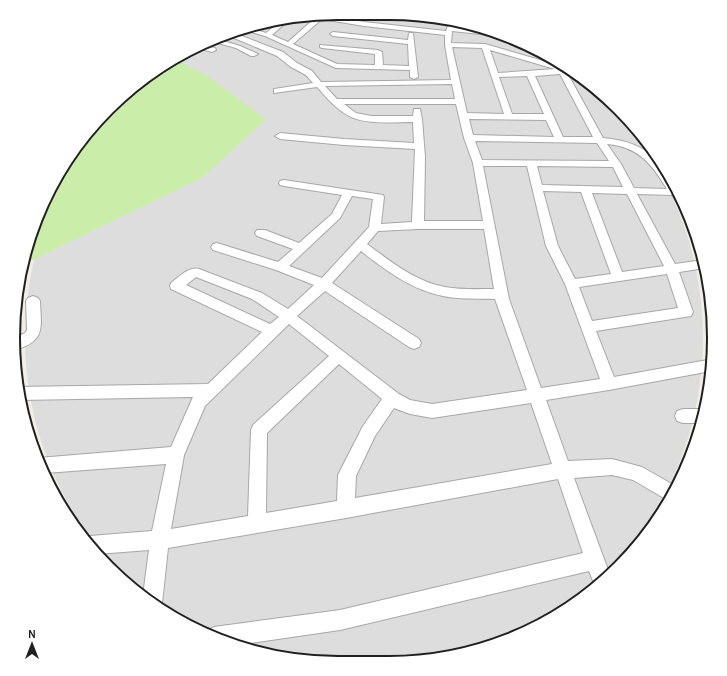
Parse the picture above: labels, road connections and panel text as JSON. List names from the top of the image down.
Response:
{
  "north": "top"
}
